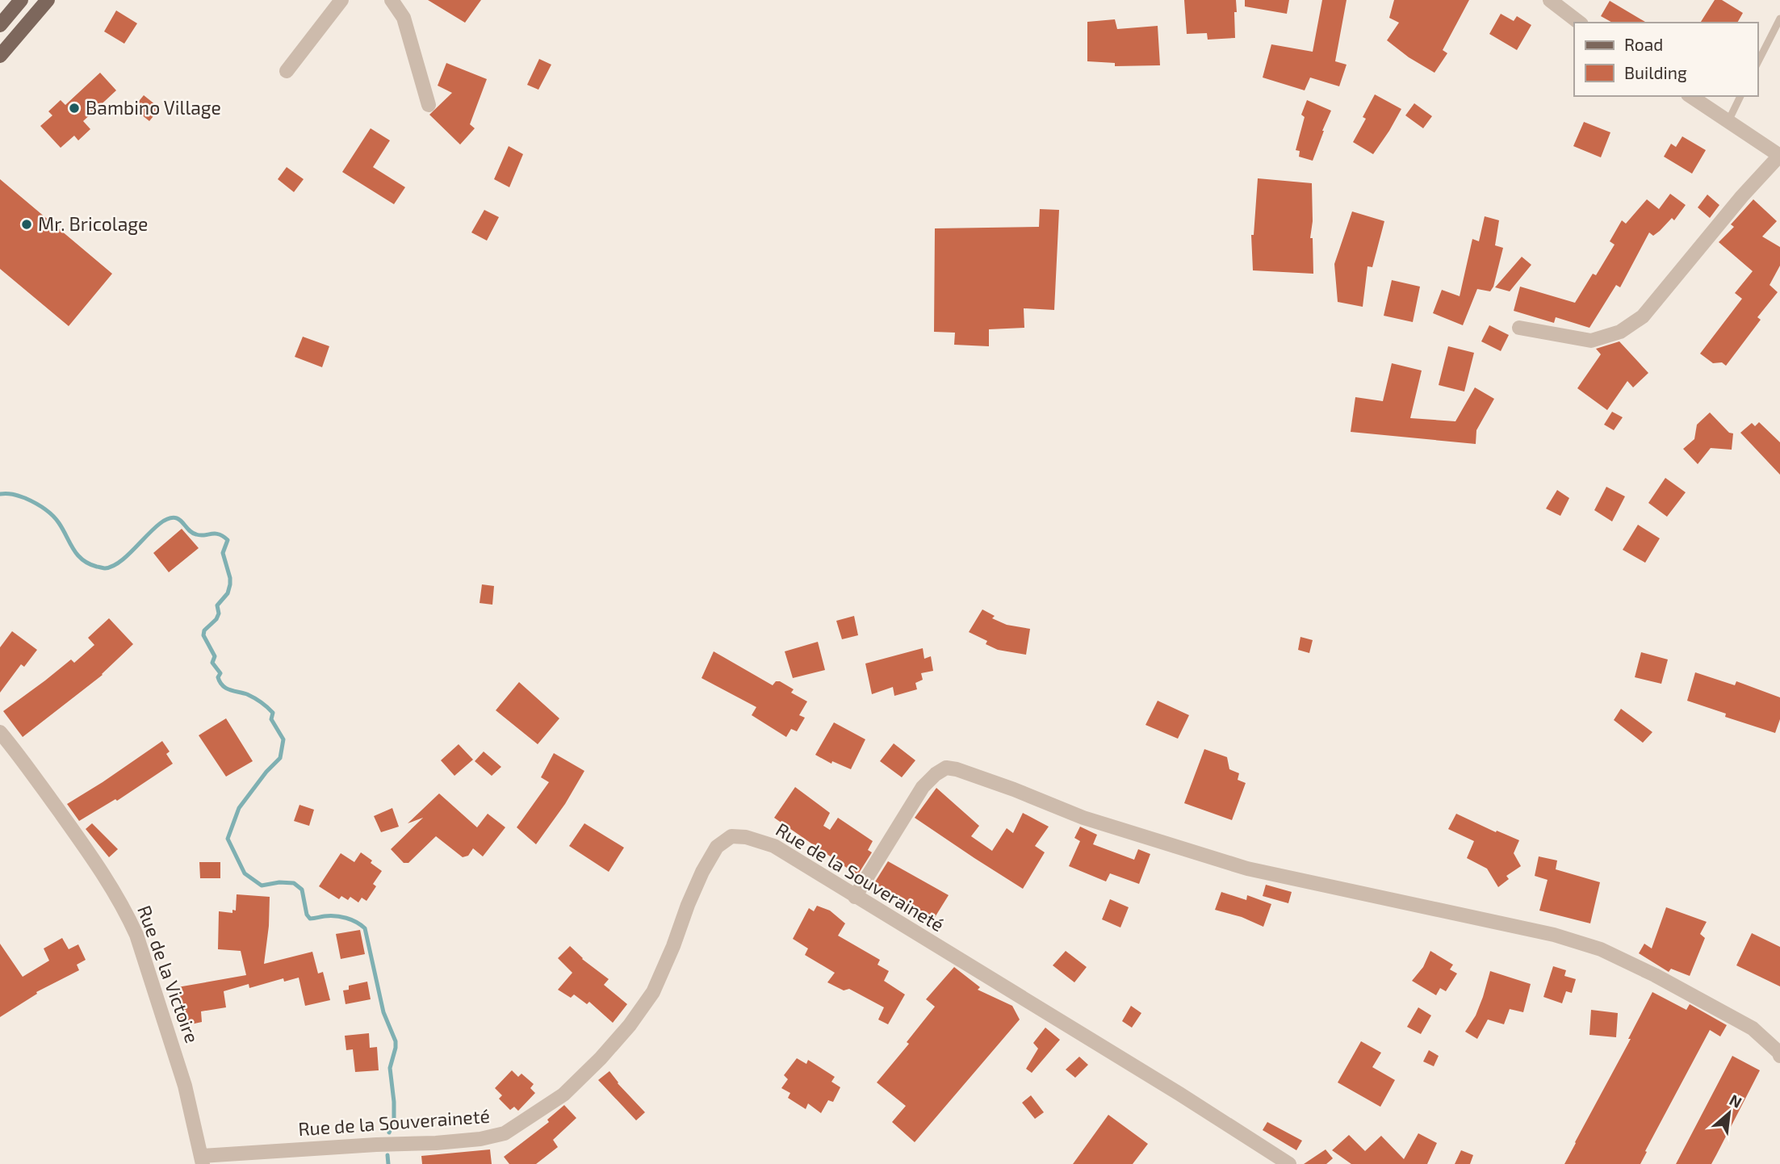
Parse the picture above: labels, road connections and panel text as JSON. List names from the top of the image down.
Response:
{
  "streets": {
    "street": ["Rue de la Souveraineté", "Rue de la Victoire"]
  },
  "crossings": [
    ["Rue de la Souveraineté", "Rue de la Victoire"]
  ],
  "places": ["Bambino Village", "Mr. Bricolage"],
  "legend": ["Road", "Building"],
  "north": "top right"
}
